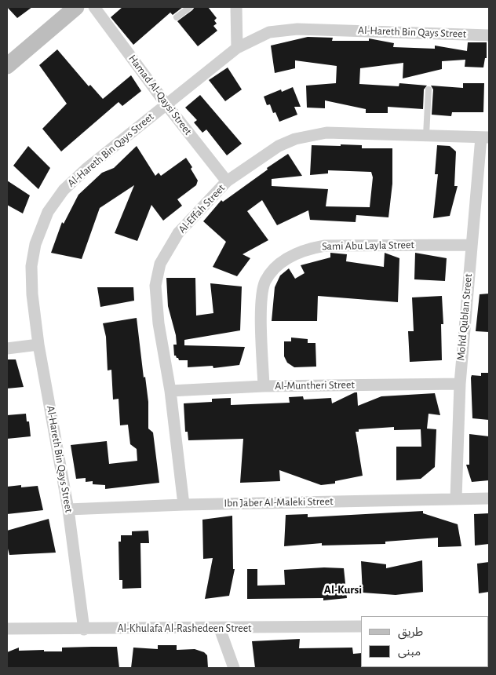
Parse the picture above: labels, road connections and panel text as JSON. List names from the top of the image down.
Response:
{
  "streets": {
    "street": [
      "Al-Hareth Bin Qays Street",
      "Hamad Al-Qaysi Street",
      "Al-Effah Street",
      "Sami Abu Layla Street",
      "Moh’d Qublan Street",
      "Al-Muntheri Street",
      "Ibn Jaber Al-Maleki Street",
      "Al-Khulafa Al-Rashedeen Street"
    ]
  },
  "crossings": [
    ["Al-Hareth Bin Qays Street", "Hamad Al-Qaysi Street"],
    ["Al-Hareth Bin Qays Street", "Ibn Jaber Al-Maleki Street"],
    ["Al-Hareth Bin Qays Street", "Al-Khulafa Al-Rashedeen Street"],
    ["Hamad Al-Qaysi Street", "Al-Effah Street"],
    ["Al-Effah Street", "Moh’d Qublan Street"],
    ["Al-Effah Street", "Al-Muntheri Street"],
    ["Al-Effah Street", "Ibn Jaber Al-Maleki Street"],
    ["Sami Abu Layla Street", "Moh’d Qublan Street"],
    ["Sami Abu Layla Street", "Al-Muntheri Street"],
    ["Moh’d Qublan Street", "Al-Muntheri Street"],
    ["Moh’d Qublan Street", "Ibn Jaber Al-Maleki Street"]
  ],
  "districts": ["Al-Kursi"],
  "legend": ["طريق", "مبنى"]
}
